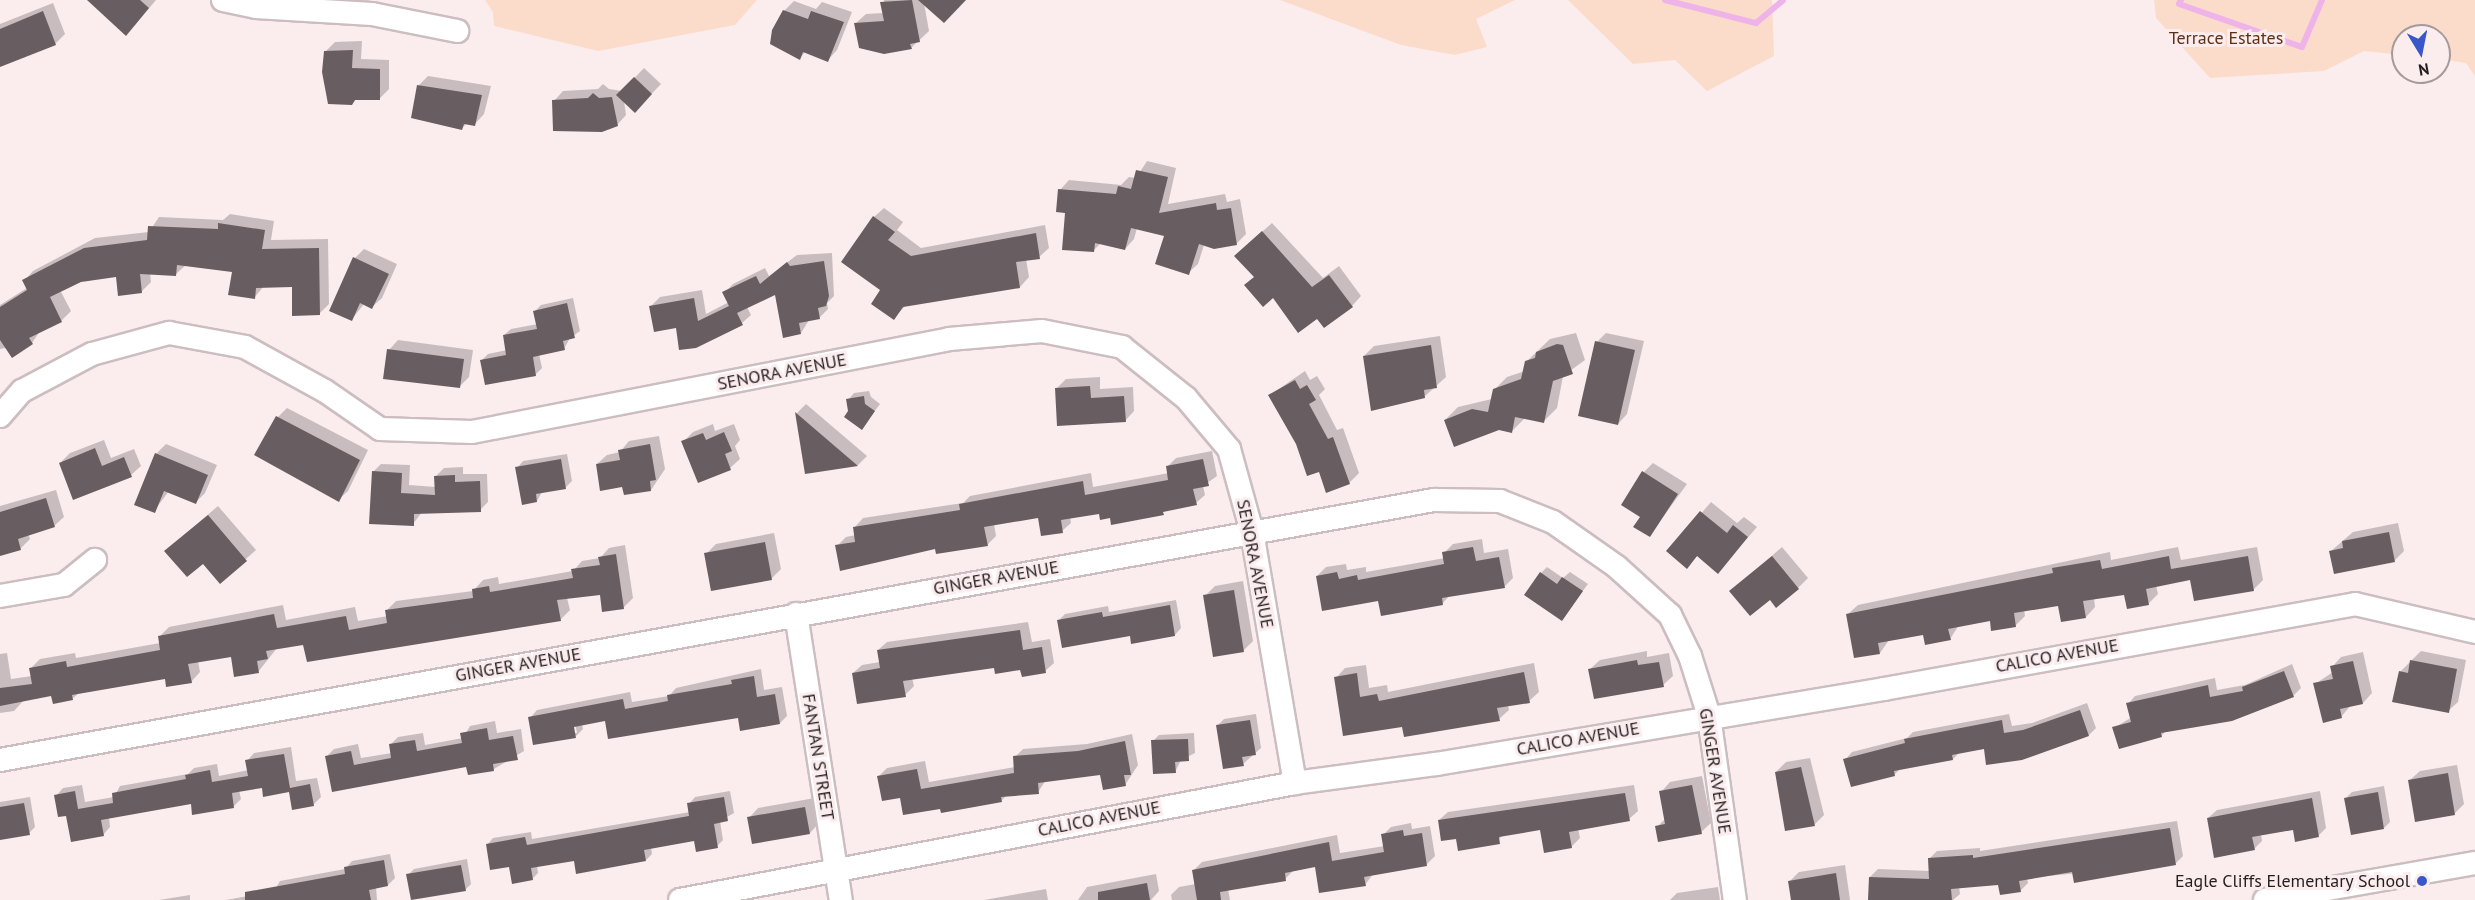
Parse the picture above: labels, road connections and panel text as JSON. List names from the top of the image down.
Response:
{
  "streets": {
    "street": [
      "SENORA AVENUE",
      "GINGER AVENUE",
      "CALICO AVENUE",
      "FANTAN STREET"
    ]
  },
  "crossings": [
    ["SENORA AVENUE", "GINGER AVENUE"],
    ["SENORA AVENUE", "CALICO AVENUE"],
    ["GINGER AVENUE", "CALICO AVENUE"],
    ["GINGER AVENUE", "FANTAN STREET"],
    ["CALICO AVENUE", "FANTAN STREET"]
  ],
  "parks": ["Terrace Estates"],
  "places": ["Eagle Cliffs Elementary School"],
  "north": "bottom"
}
